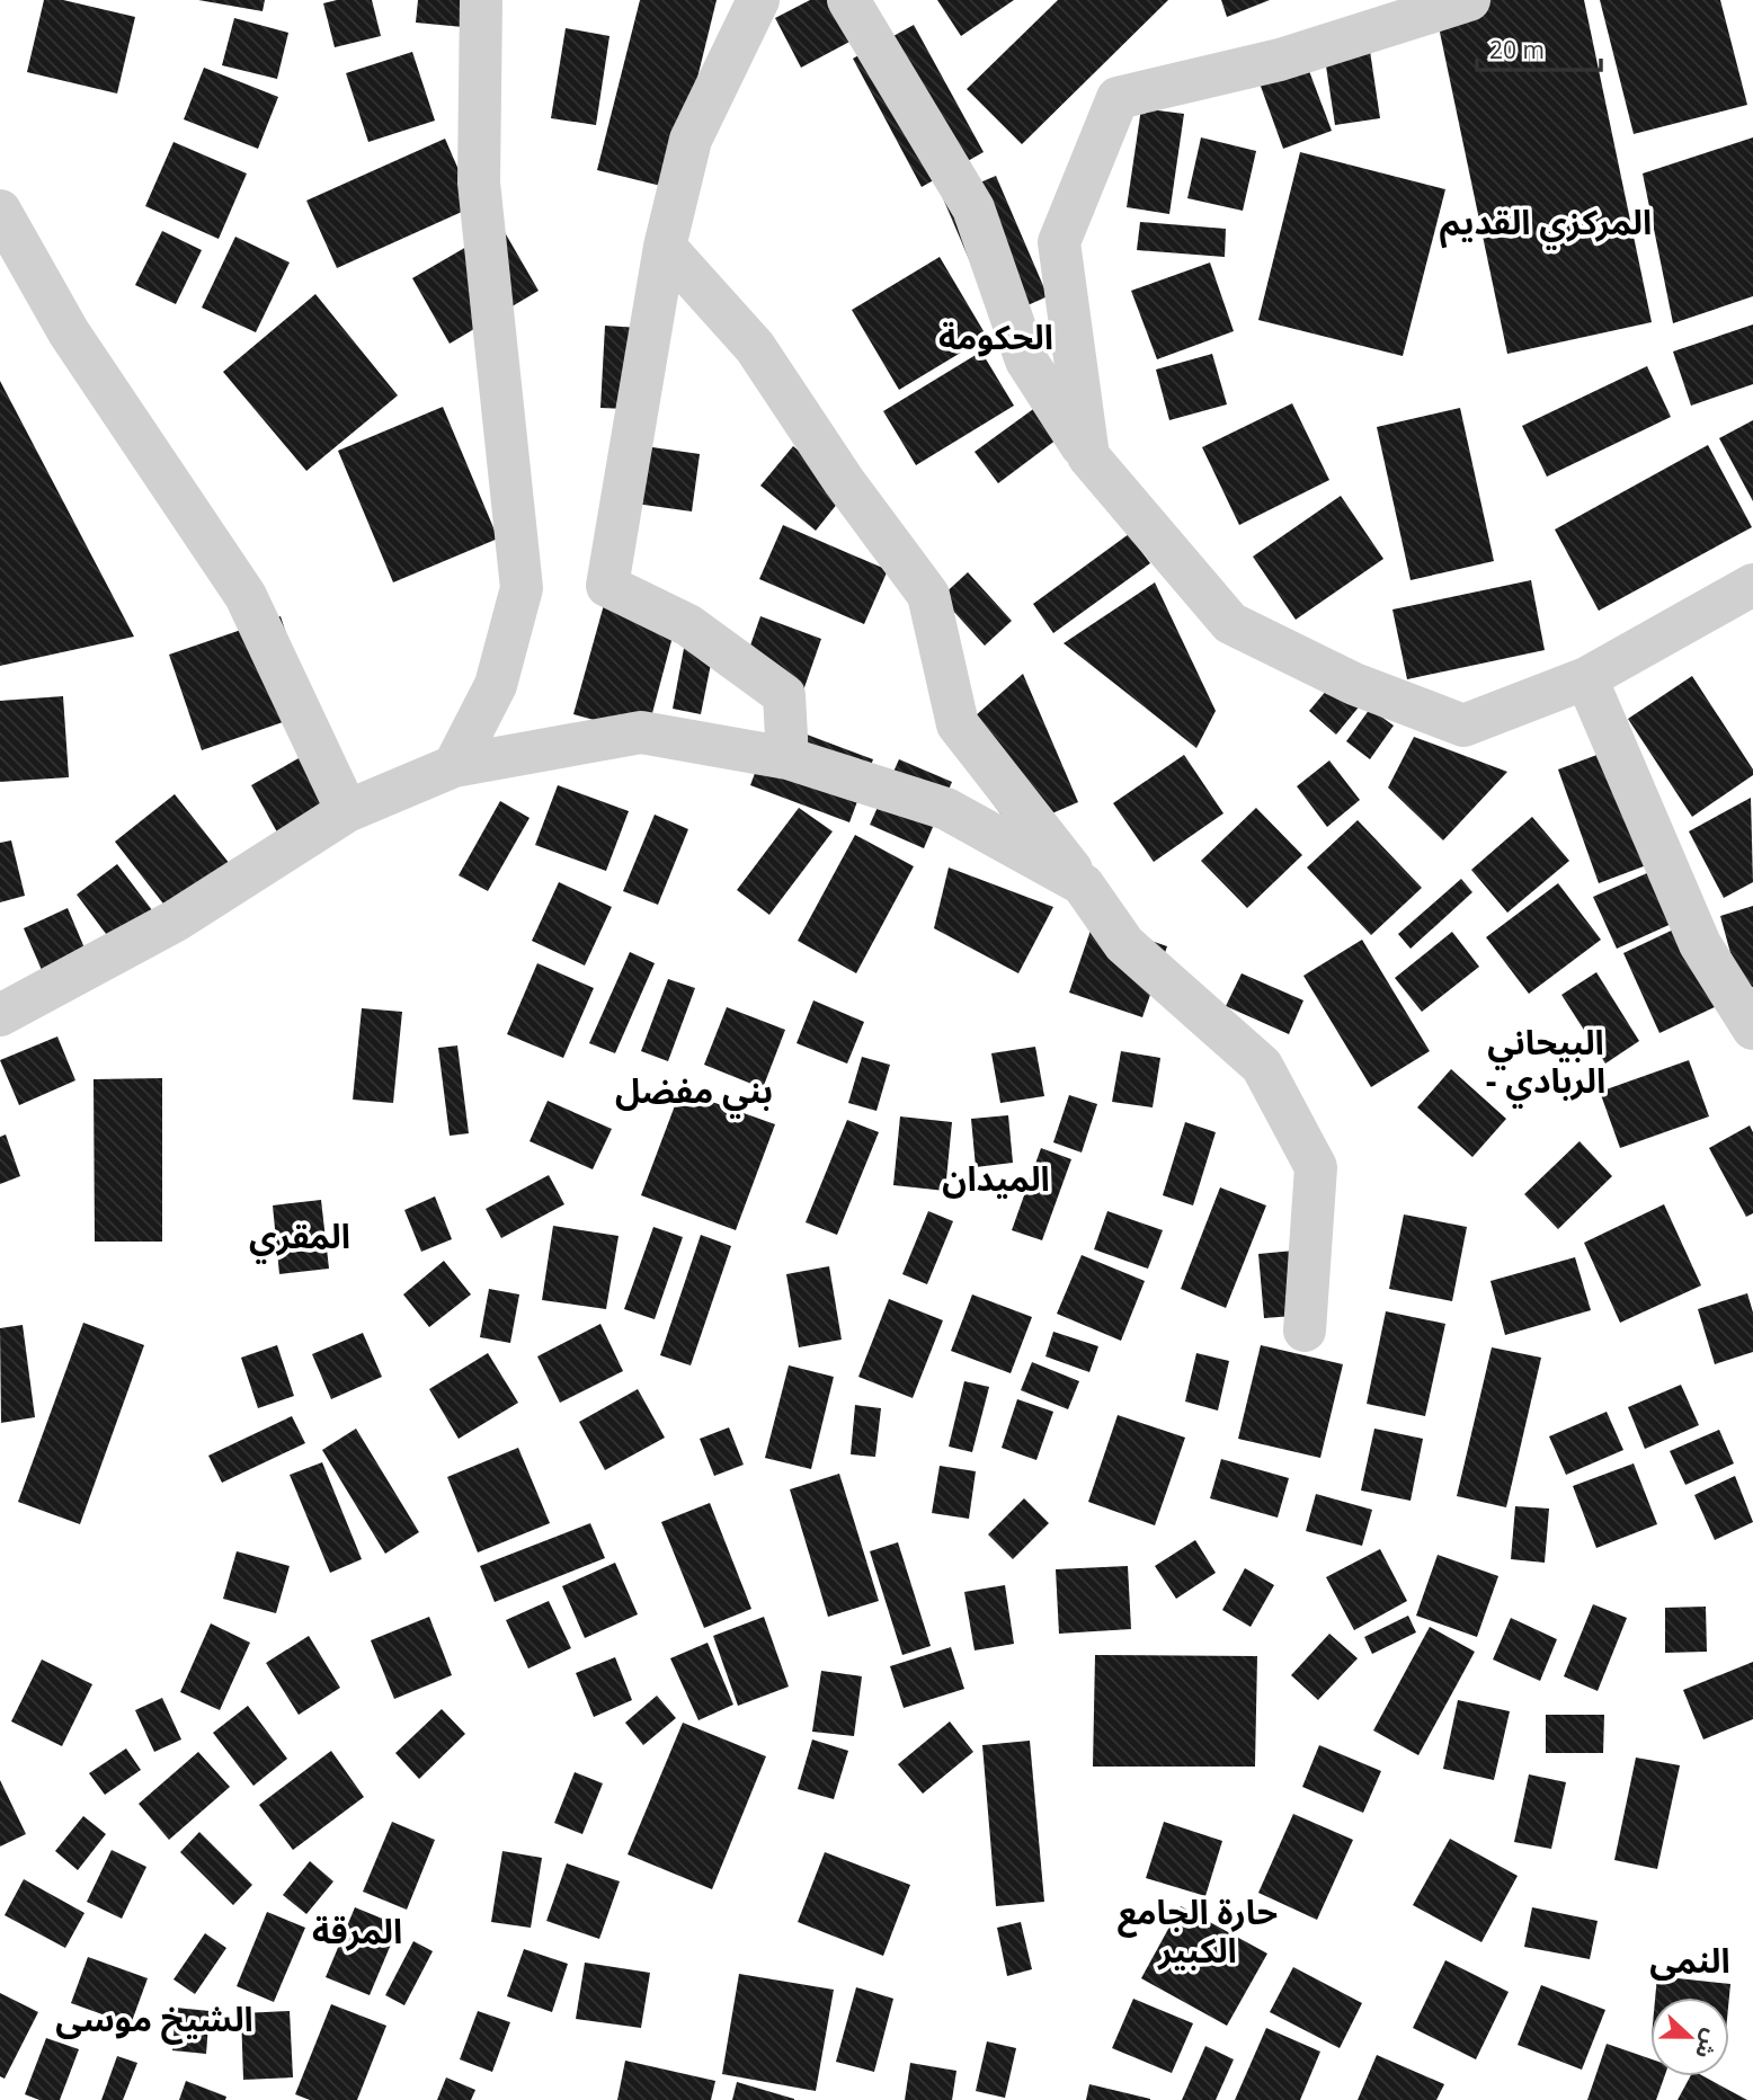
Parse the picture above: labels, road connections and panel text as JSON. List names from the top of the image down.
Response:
{
  "districts": [
    "المركزي القديم",
    "الحكومة",
    "البيحاني - الربادي",
    "بني مفضل",
    "الميدان",
    "المقري",
    "حارة الجامع الكبير",
    "المرقة",
    "النمى",
    "الشيخ موسى"
  ],
  "scale_bar": "20 m",
  "north": "right"
}
